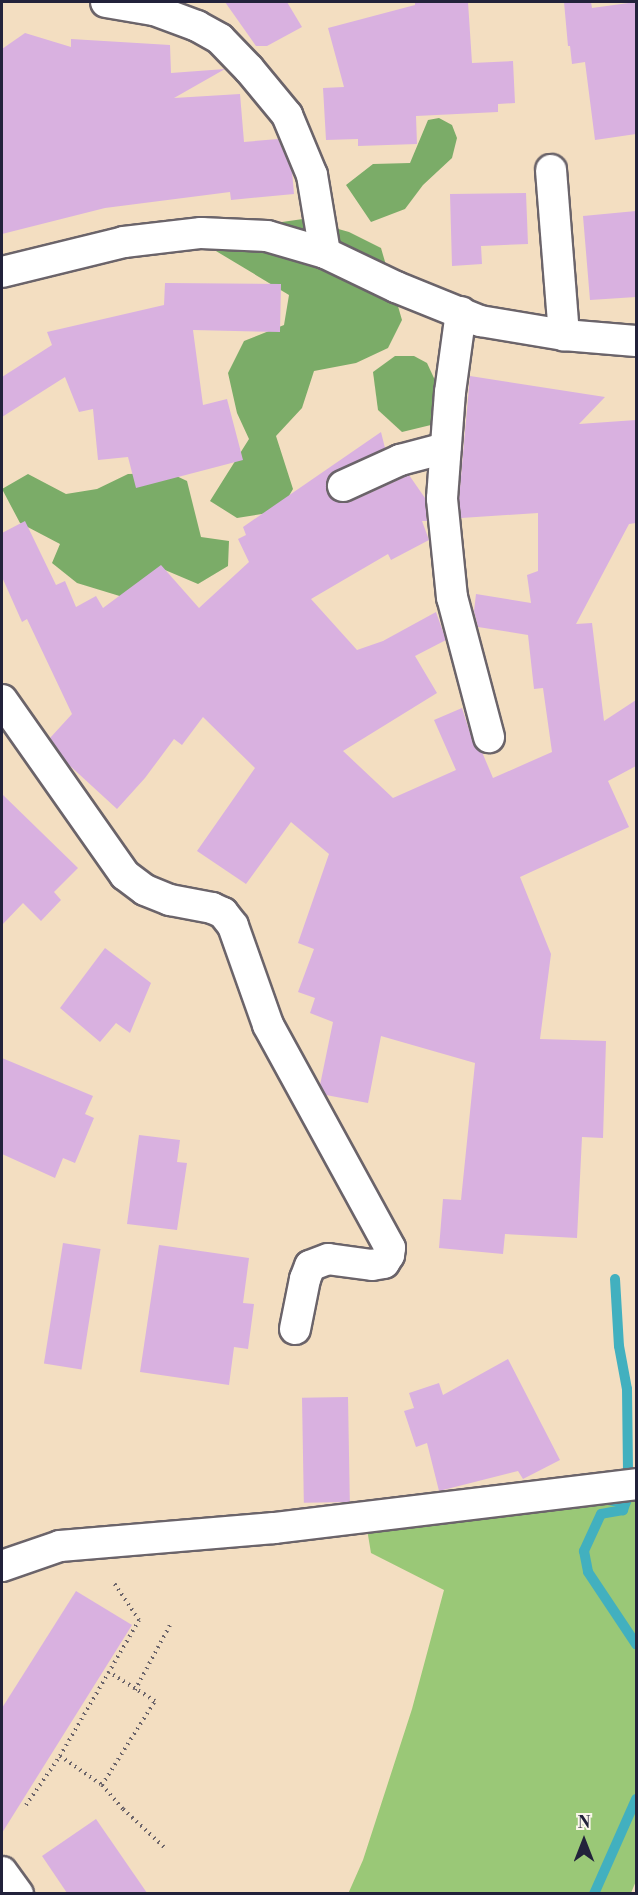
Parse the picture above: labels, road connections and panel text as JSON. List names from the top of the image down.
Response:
{
  "north": "top"
}
